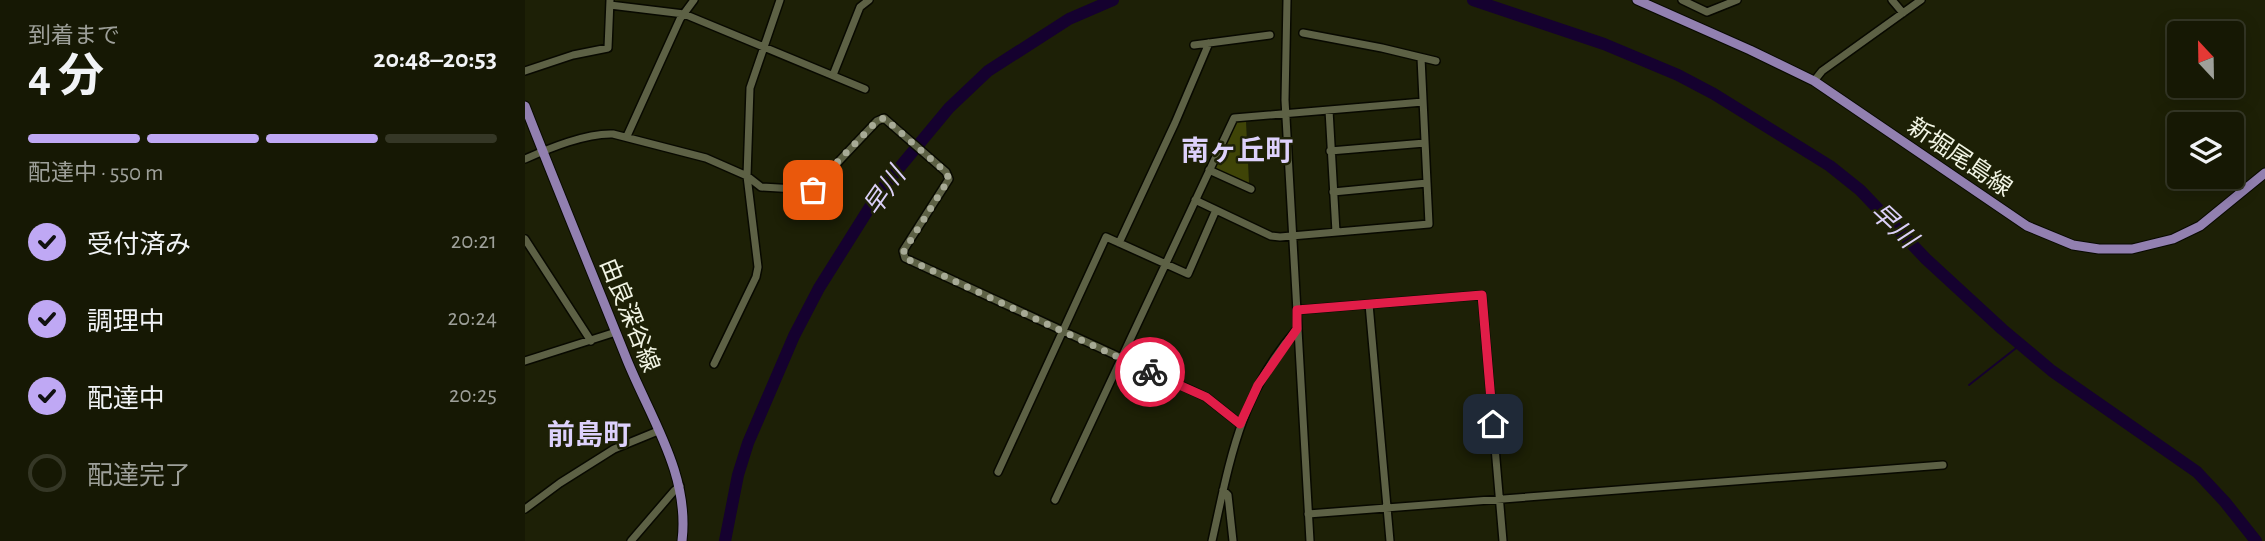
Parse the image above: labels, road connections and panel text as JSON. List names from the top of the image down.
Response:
{
  "streets": {
    "main road": ["新堀尾島線", "由良深谷線"]
  },
  "districts": ["南ヶ丘町", "前島町"],
  "water": ["早川"],
  "north": "top",
  "page": {
    "heading": ["4 分", "到着まで", "20:48–20:53"],
    "bar": "配達中 · 550 m",
    "list": [
      ["受付済み", "20:21"],
      ["調理中", "20:24"],
      ["配達中", "20:25"],
      "配達完了"
    ]
  }
}
